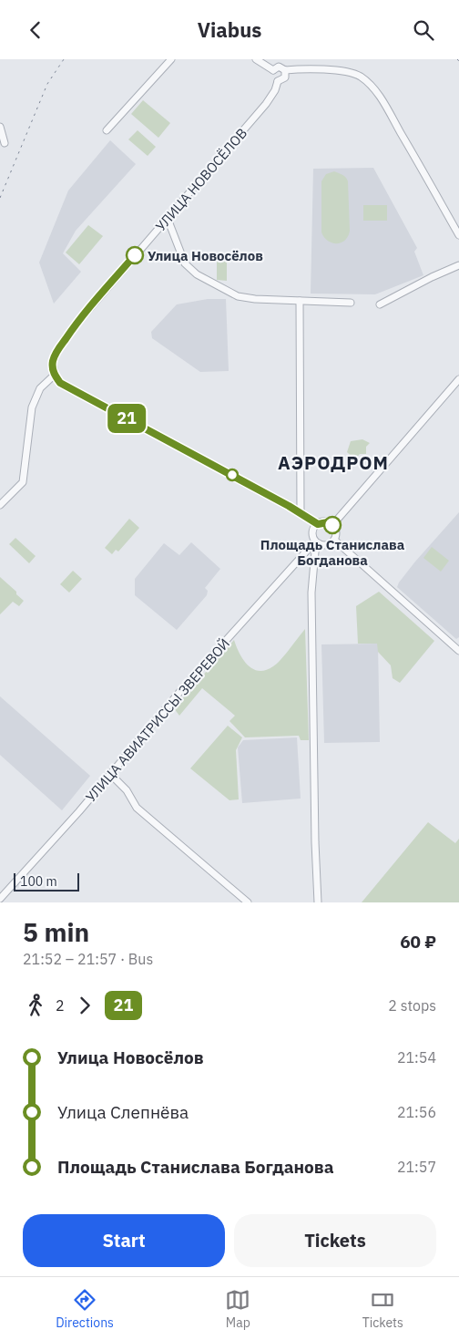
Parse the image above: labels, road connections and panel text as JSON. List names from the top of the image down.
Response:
{
  "streets": {
    "street": ["УЛИЦА НОВОСЁЛОВ", "УЛИЦА АВИАТРИССЫ ЗВЕРЕВОЙ"]
  },
  "districts": ["АЭРОДРОМ"],
  "places": ["Улица Новосёлов", "Площадь Станислава Богданова"],
  "lines": ["bus line 21"],
  "scale_bar": "100 m",
  "page": {
    "header": "Viabus",
    "on_map": "21",
    "scale": "100 m",
    "heading": ["5 min", "21:52 – 21:57 · Bus", "60 ₽"],
    "legs": ["2", "21", "2 stops"],
    "list": [
      {
        "name": "Улица Новосёлов",
        "value": "21:54"
      },
      {
        "name": "Улица Слепнёва",
        "value": "21:56"
      },
      {
        "name": "Площадь Станислава Богданова",
        "value": "21:57"
      }
    ],
    "buttons": ["Start", "Tickets"],
    "tabs": ["Directions", "Map", "Tickets"]
  }
}
